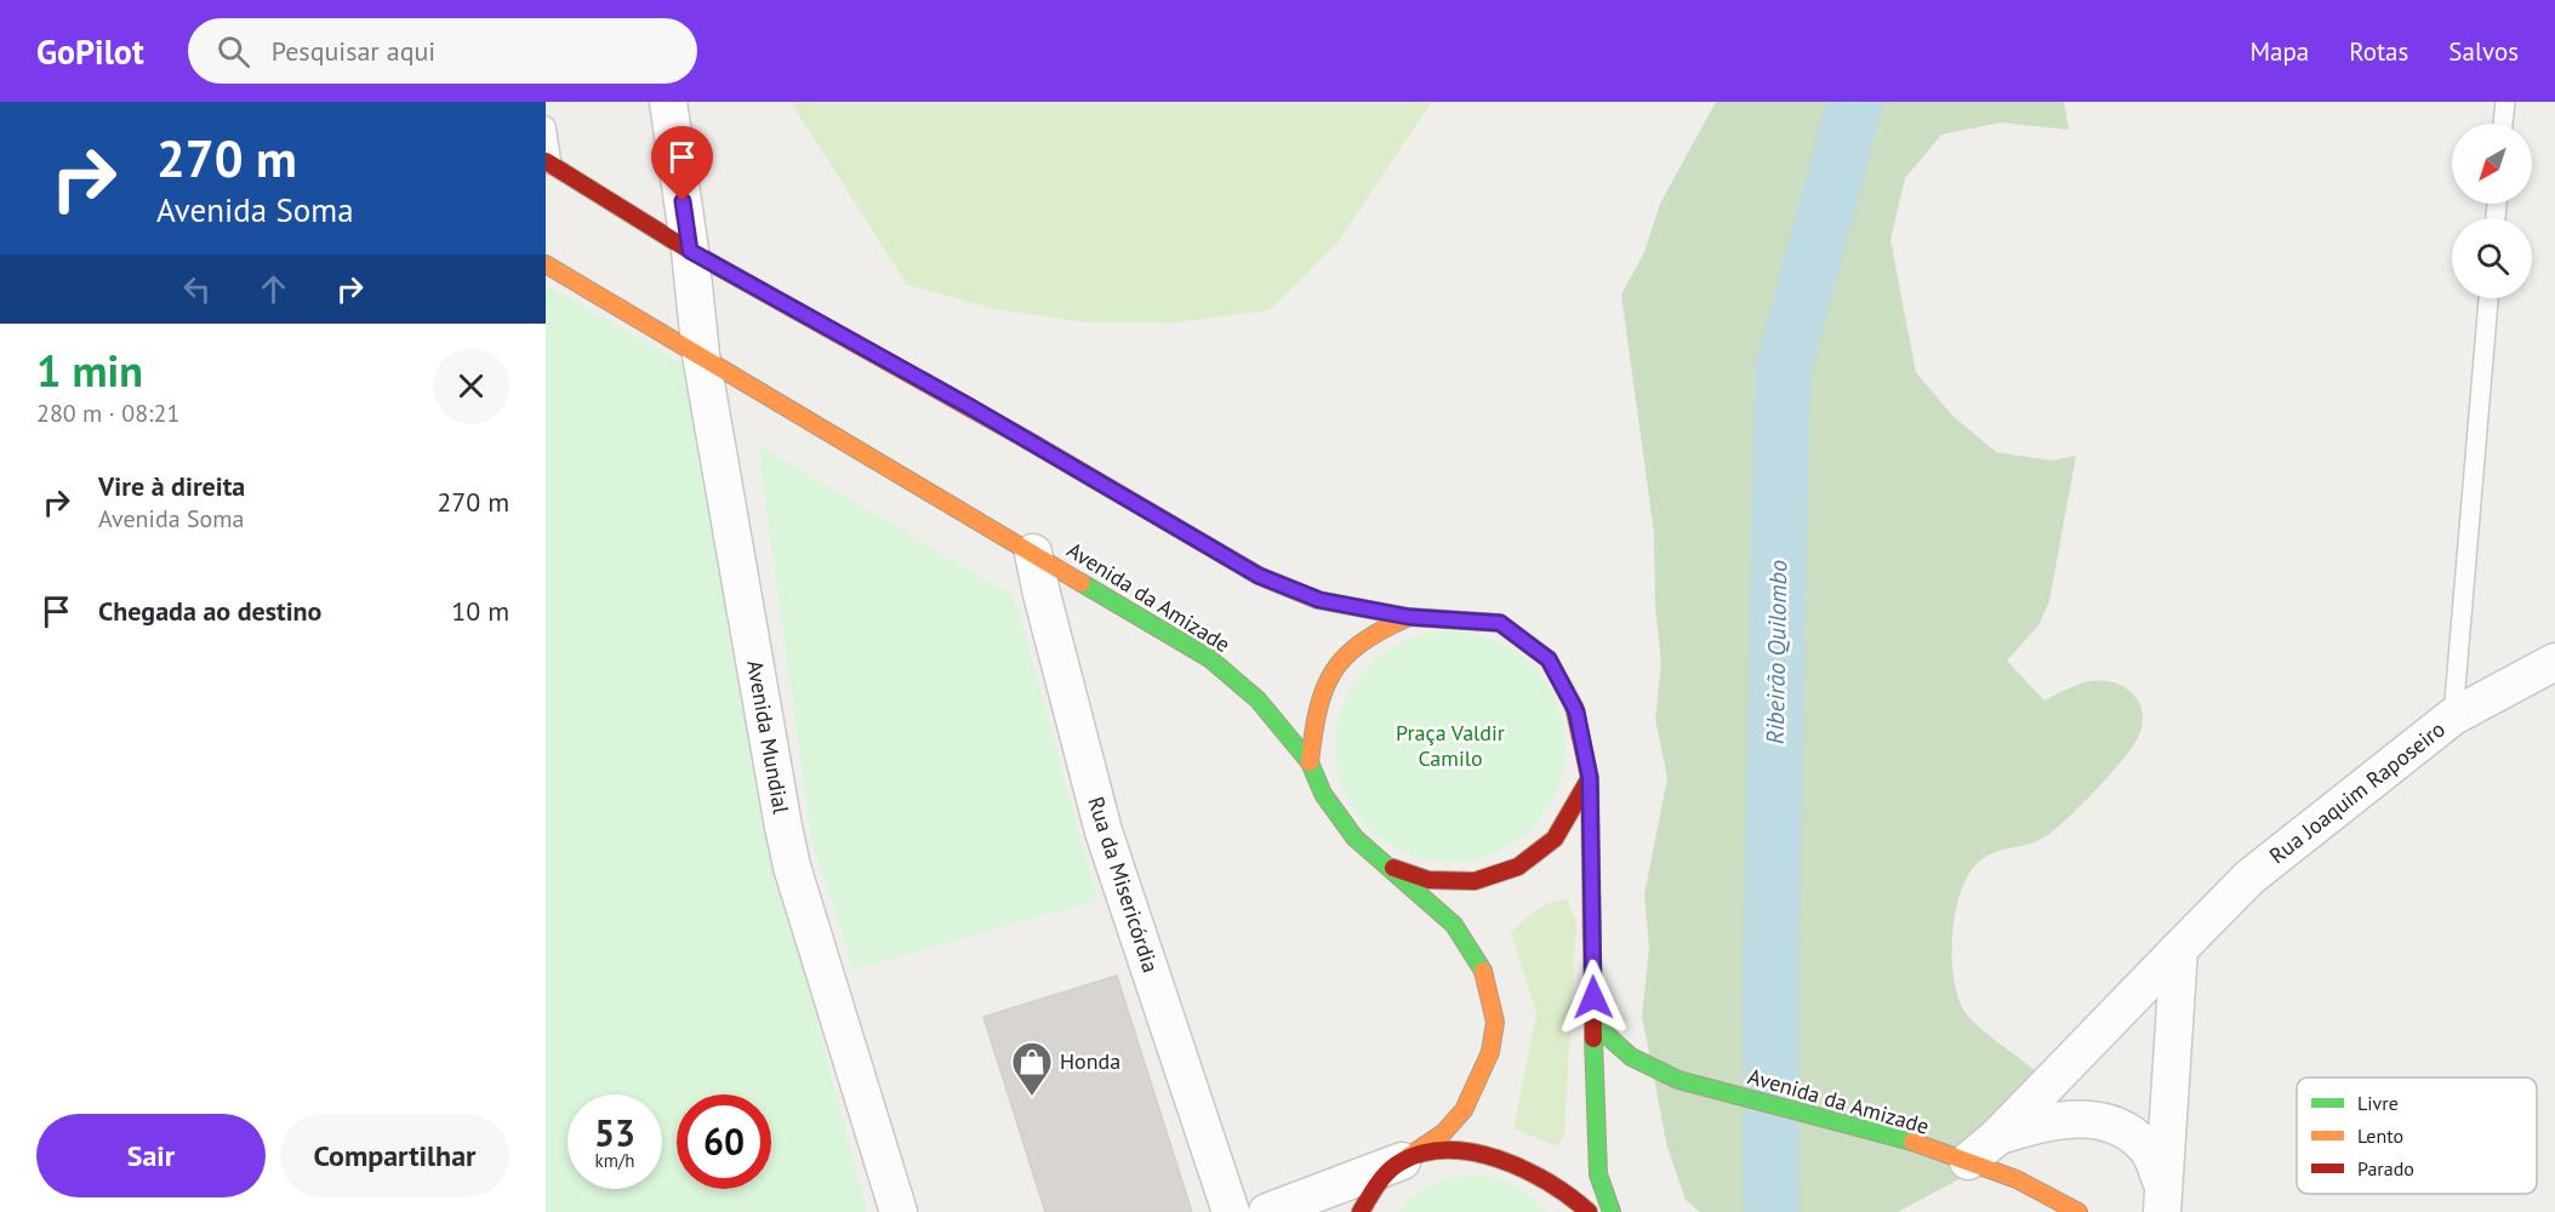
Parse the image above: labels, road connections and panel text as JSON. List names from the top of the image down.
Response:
{
  "streets": {
    "main road": ["Avenida da Amizade"],
    "street": ["Avenida Mundial", "Rua Joaquim Raposeiro", "Rua da Misericórdia"]
  },
  "crossings": [
    ["Avenida da Amizade", "Avenida Mundial"],
    ["Avenida da Amizade", "Rua Joaquim Raposeiro"],
    ["Avenida da Amizade", "Rua da Misericórdia"]
  ],
  "water": ["Ribeirão Quilombo"],
  "parks": ["Praça Valdir Camilo"],
  "places": {
    "shop": ["Honda"]
  },
  "legend": ["Livre", "Lento", "Parado"],
  "north": "bottom left",
  "page": {
    "header": "GoPilot",
    "search": "Pesquisar aqui",
    "nav": ["Mapa", "Rotas", "Salvos"],
    "turn": ["270 m", "Avenida Soma"],
    "heading": ["1 min", "280 m · 08:21"],
    "list": [
      {
        "name": "Vire à direita",
        "note": "Avenida Soma",
        "value": "270 m"
      },
      {
        "name": "Chegada ao destino",
        "value": "10 m"
      }
    ],
    "speed": "53 km/h",
    "limit": "60",
    "buttons": ["Sair", "Compartilhar"]
  }
}
